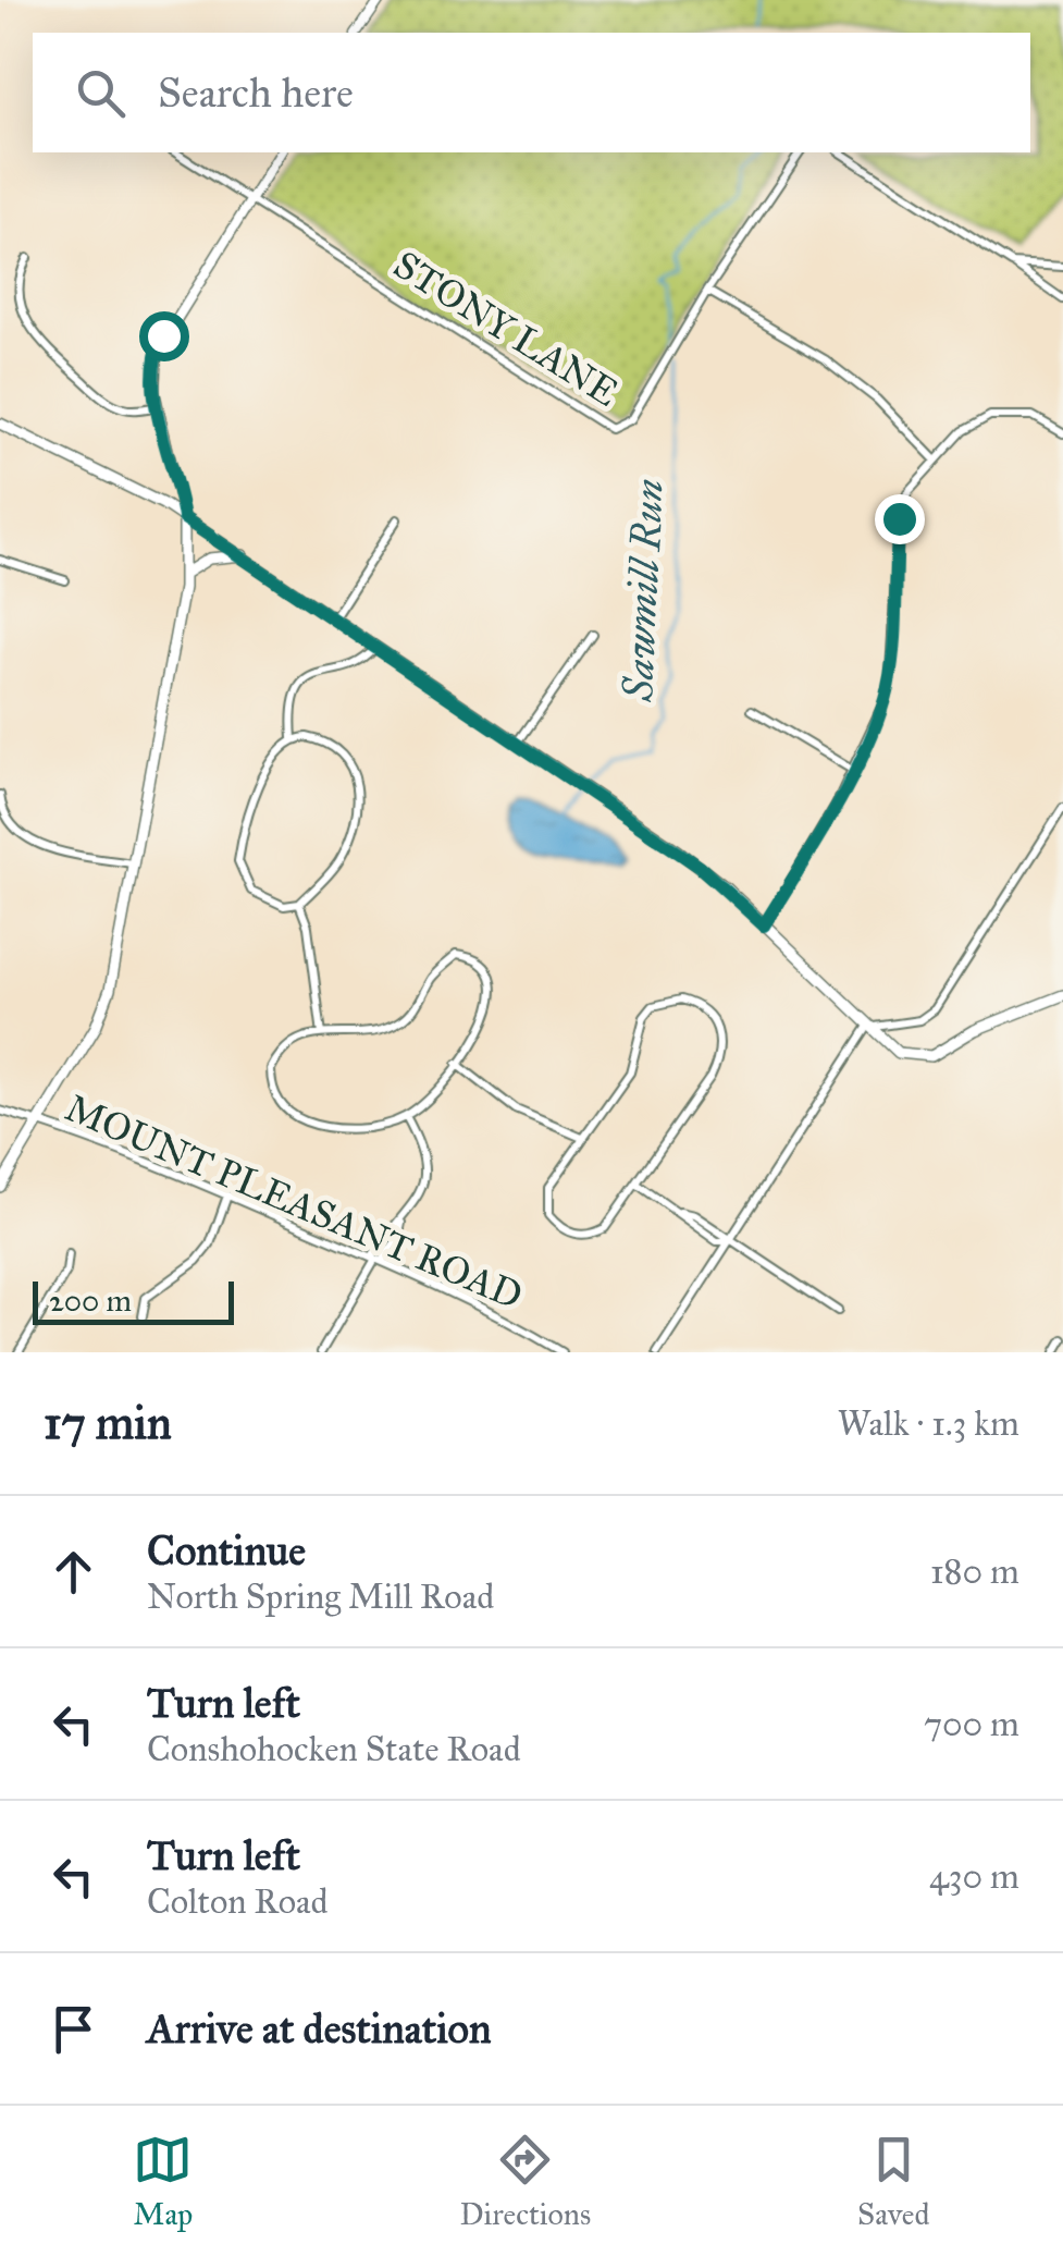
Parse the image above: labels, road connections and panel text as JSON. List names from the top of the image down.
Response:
{
  "streets": {
    "street": ["STONY LANE", "MOUNT PLEASANT ROAD"]
  },
  "water": ["Sawmill Run"],
  "scale_bar": "200 m",
  "page": {
    "search": "Search here",
    "scale": "200 m",
    "heading": ["17 min", "Walk · 1.3 km"],
    "list": [
      ["Continue", "North Spring Mill Road", "180 m"],
      ["Turn left", "Conshohocken State Road", "700 m"],
      ["Turn left", "Colton Road", "430 m"],
      "Arrive at destination"
    ],
    "nav": ["Map", "Directions", "Saved"]
  }
}
